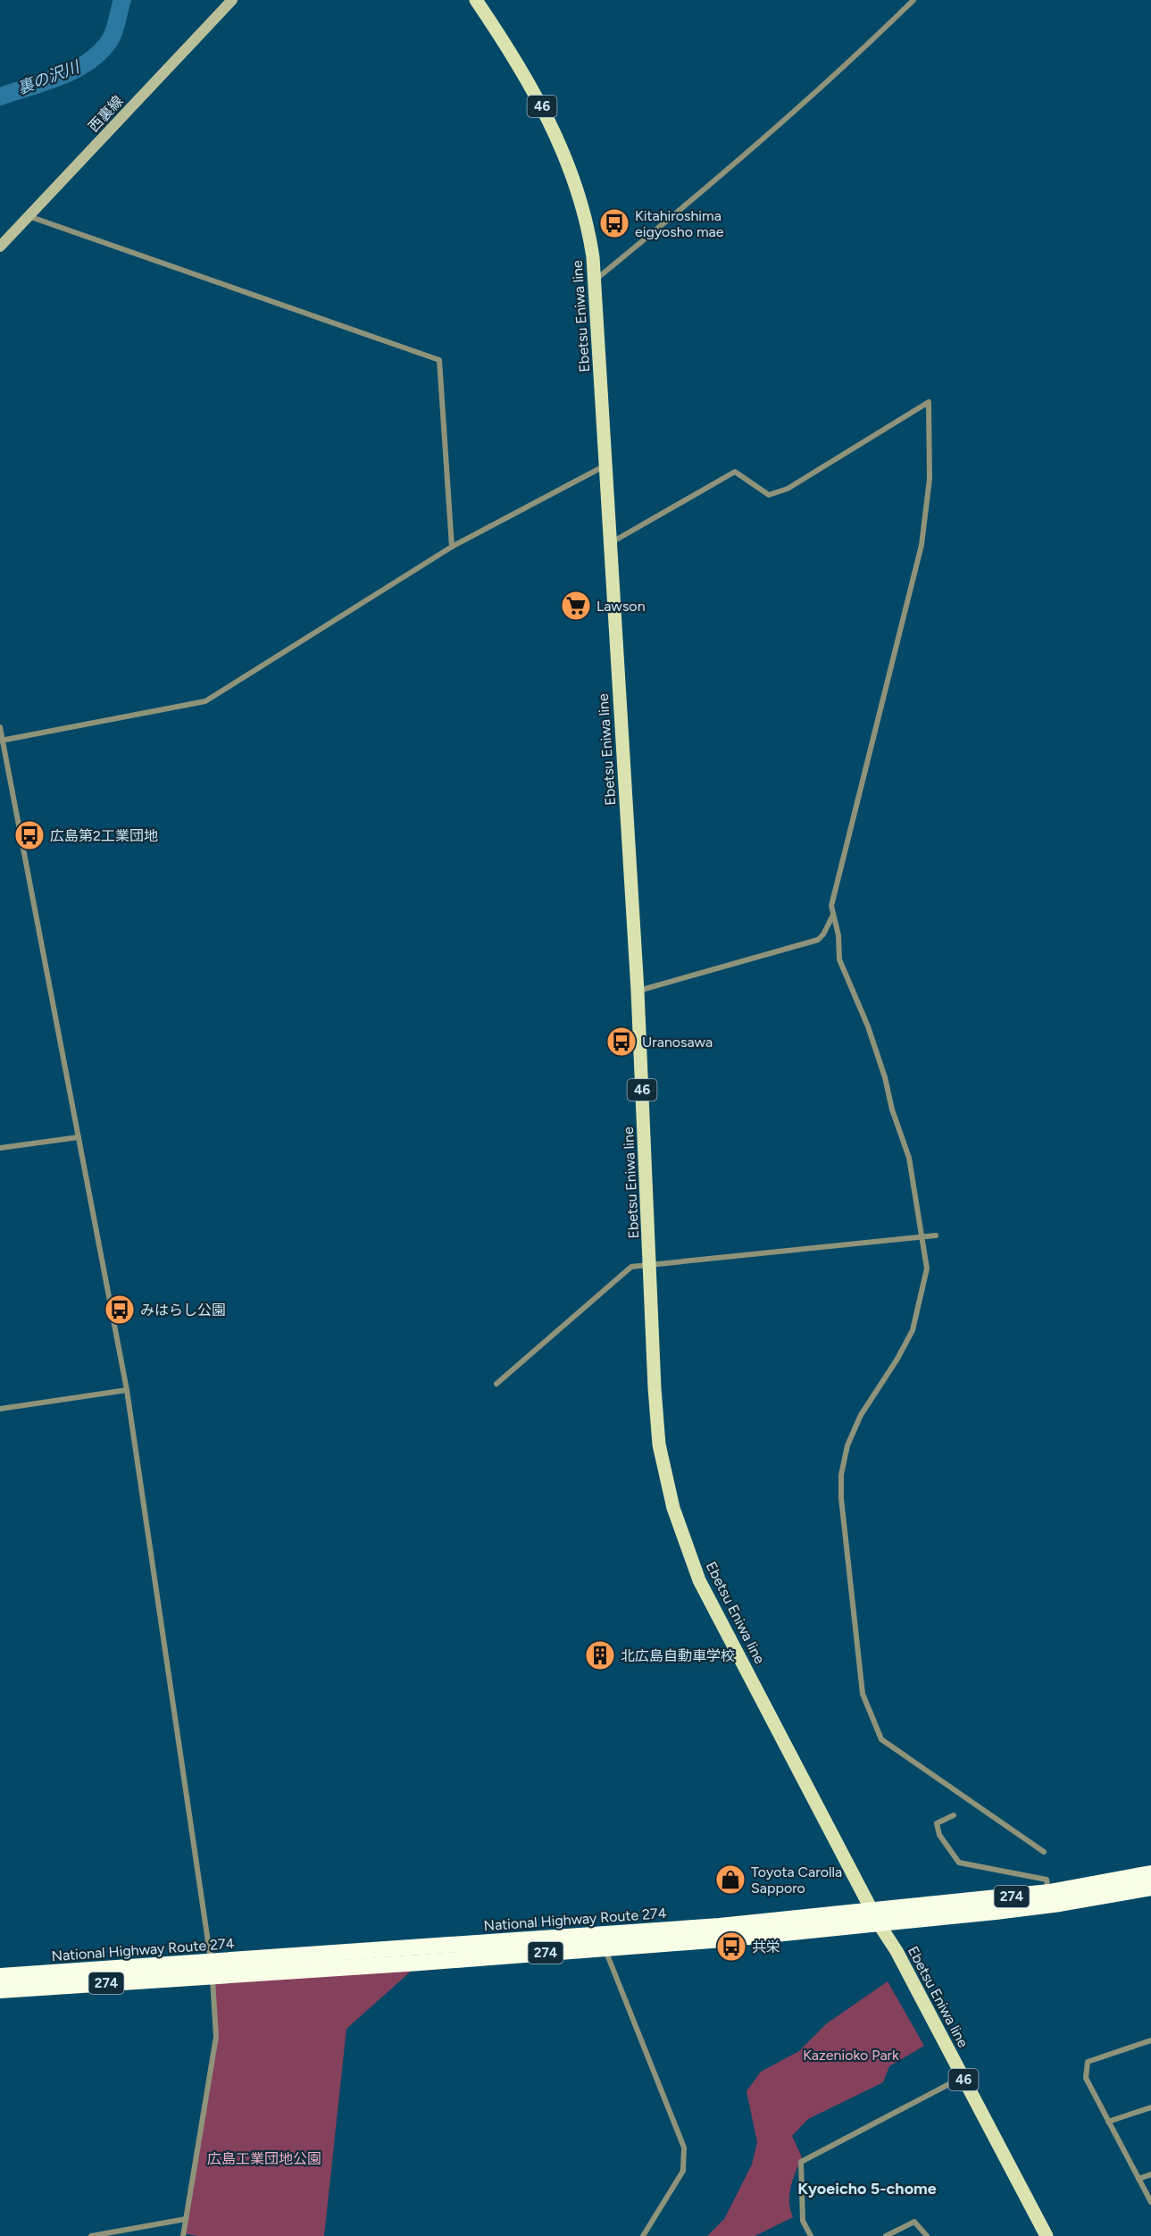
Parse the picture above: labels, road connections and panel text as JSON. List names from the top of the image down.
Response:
{
  "streets": {
    "highway": ["274", "National Highway Route 274"],
    "main road": ["46", "Ebetsu Eniwa line"],
    "street": ["西裏線"]
  },
  "crossings": [
    ["Ebetsu Eniwa line", "National Highway Route 274"]
  ],
  "districts": ["Kyoeicho 5-chome"],
  "water": ["裏の沢川"],
  "parks": ["Kazenioko Park", "広島工業団地公園"],
  "places": {
    "bus stop": [
      "Kitahiroshima eigyosho mae",
      "広島第2工業団地",
      "Uranosawa",
      "みはらし公園",
      "共栄"
    ],
    "supermarket": ["Lawson"],
    "building": ["北広島自動車学校"],
    "shop": ["Toyota Carolla Sapporo"]
  }
}
